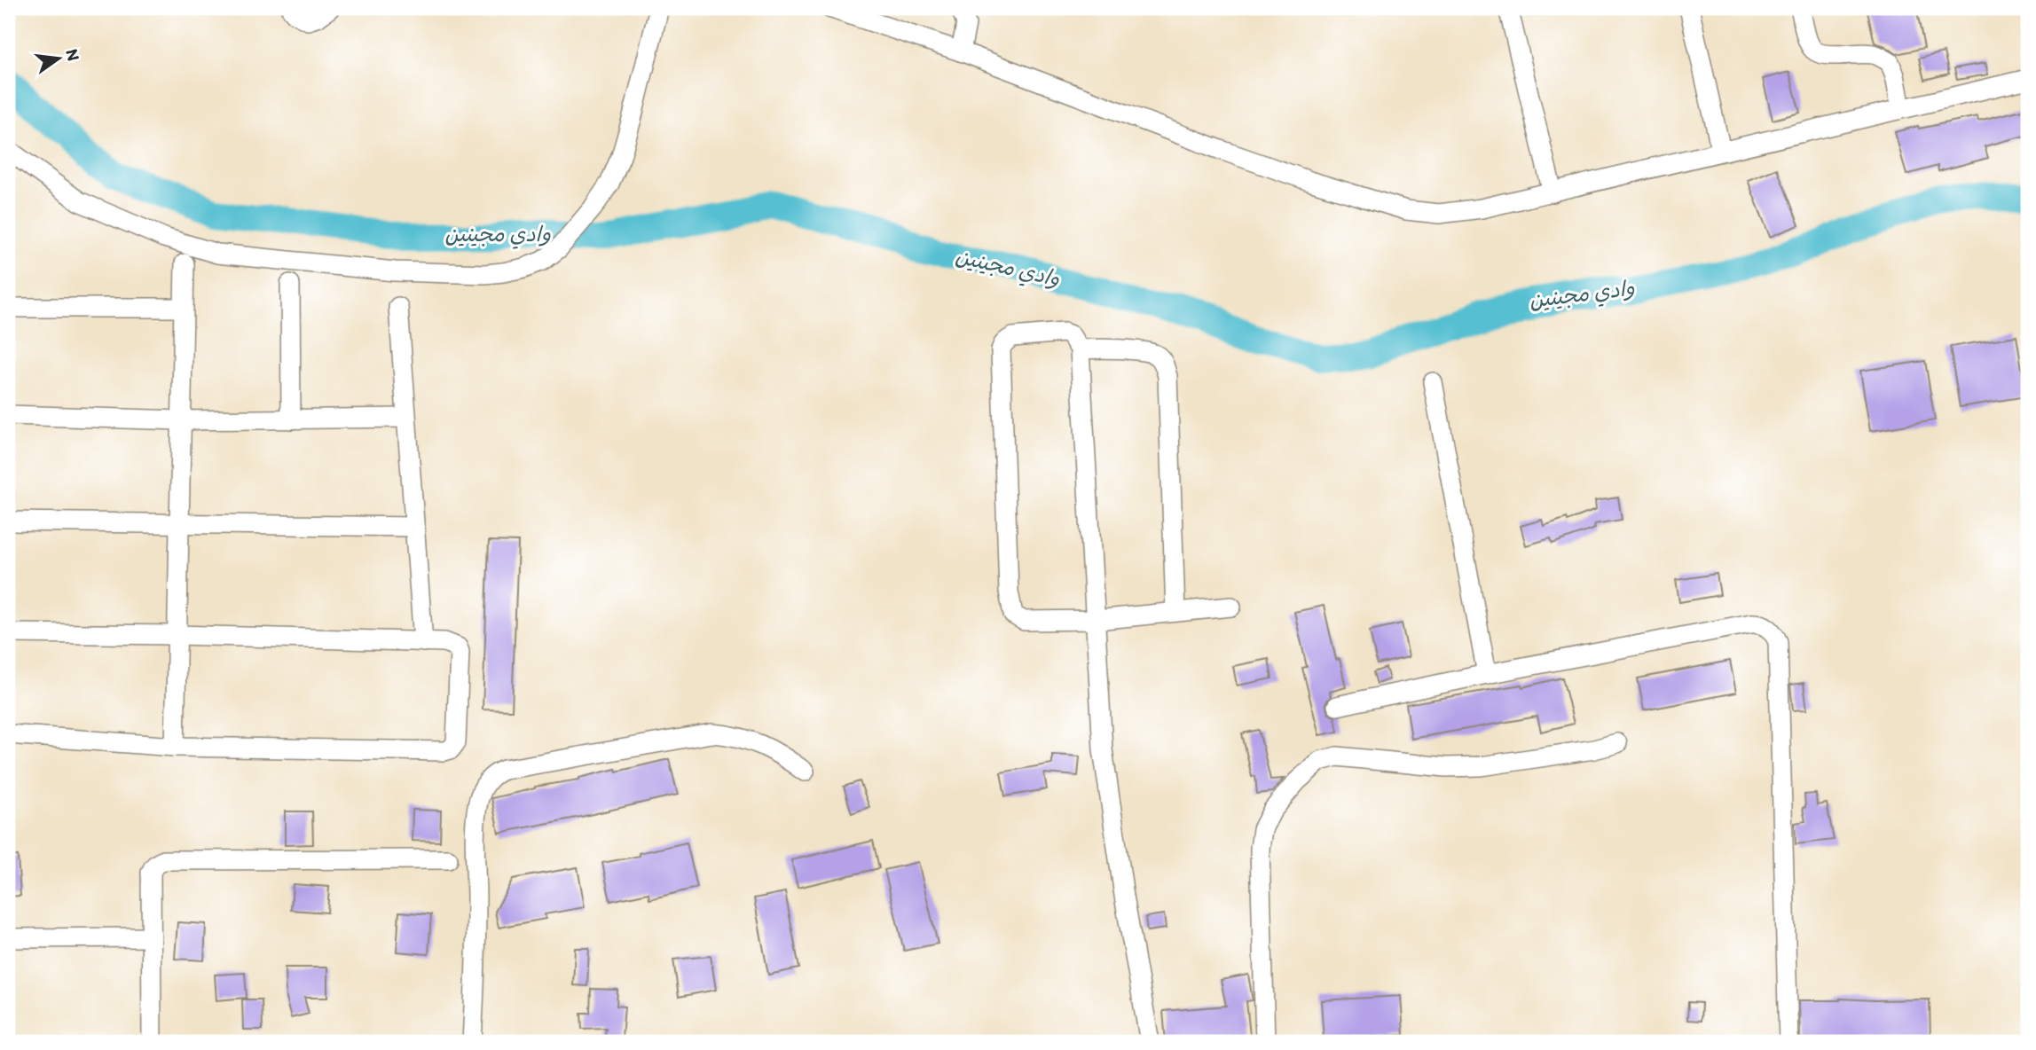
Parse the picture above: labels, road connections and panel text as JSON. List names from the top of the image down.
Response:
{
  "water": ["وادي مجينين"],
  "north": "right"
}
